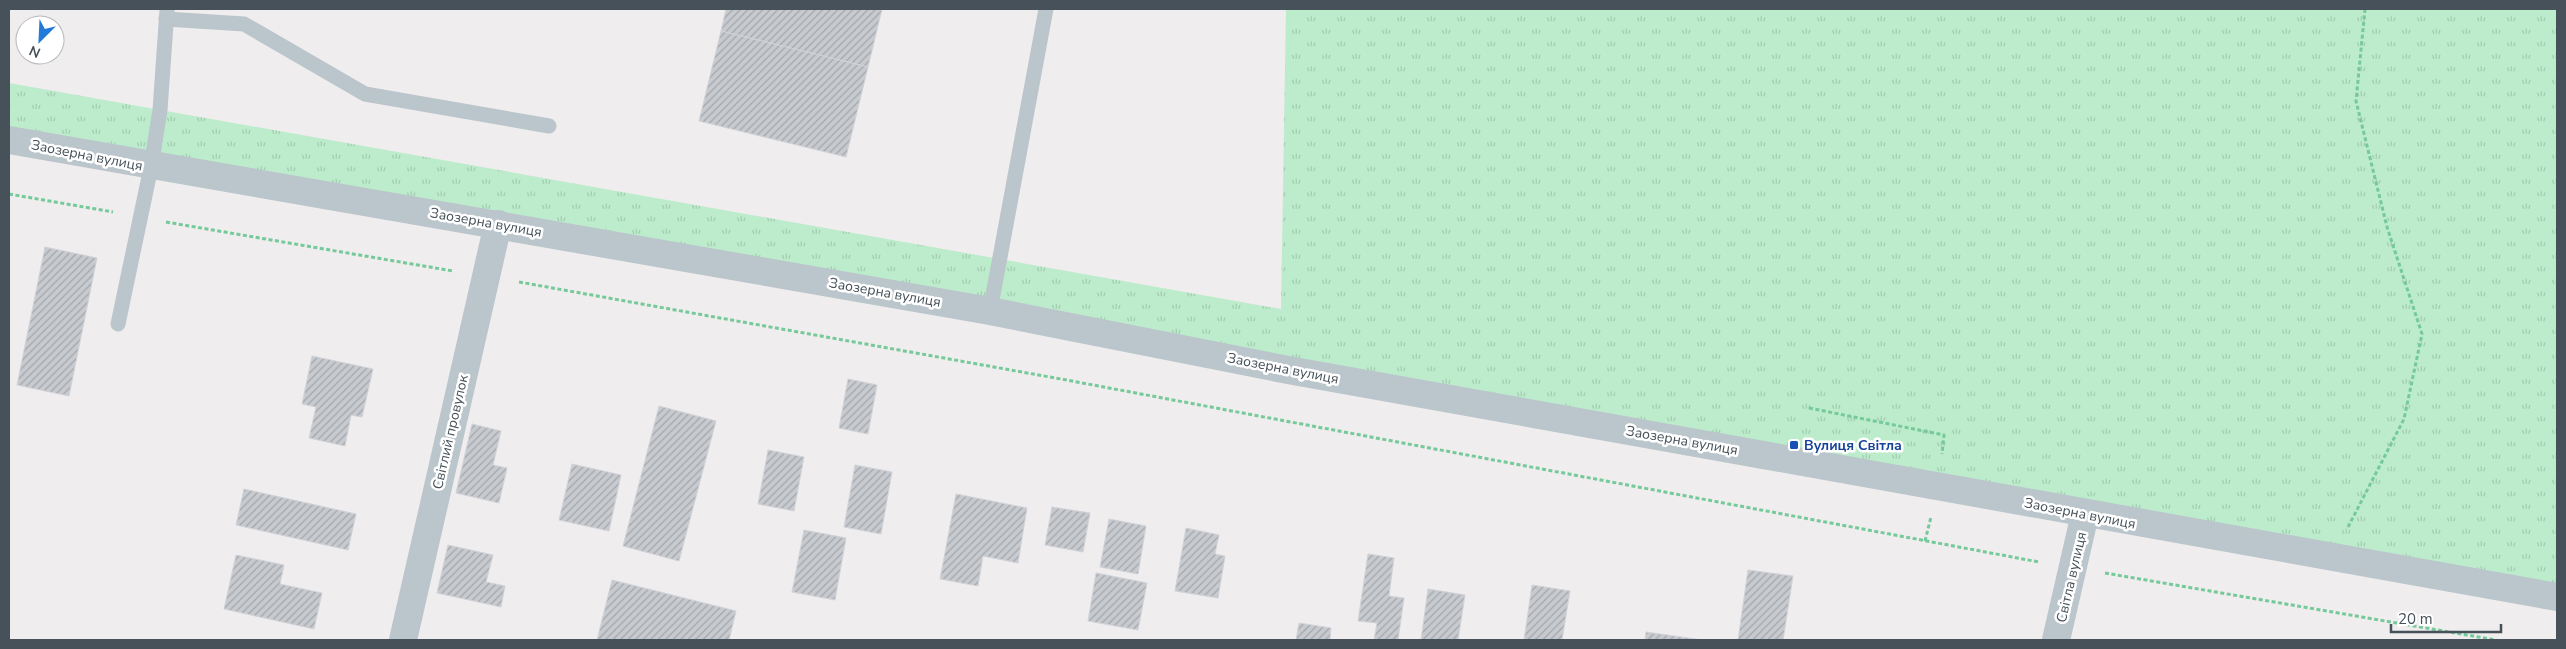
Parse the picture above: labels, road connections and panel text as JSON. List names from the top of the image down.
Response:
{
  "streets": {
    "street": ["Заозерна вулиця", "Світлий провулок", "Світла вулиця"]
  },
  "crossings": [
    ["Заозерна вулиця", "Світлий провулок"],
    ["Заозерна вулиця", "Світла вулиця"]
  ],
  "places": {
    "transit": ["Вулиця Світла"]
  },
  "scale_bar": "20 m",
  "north": "bottom left"
}
